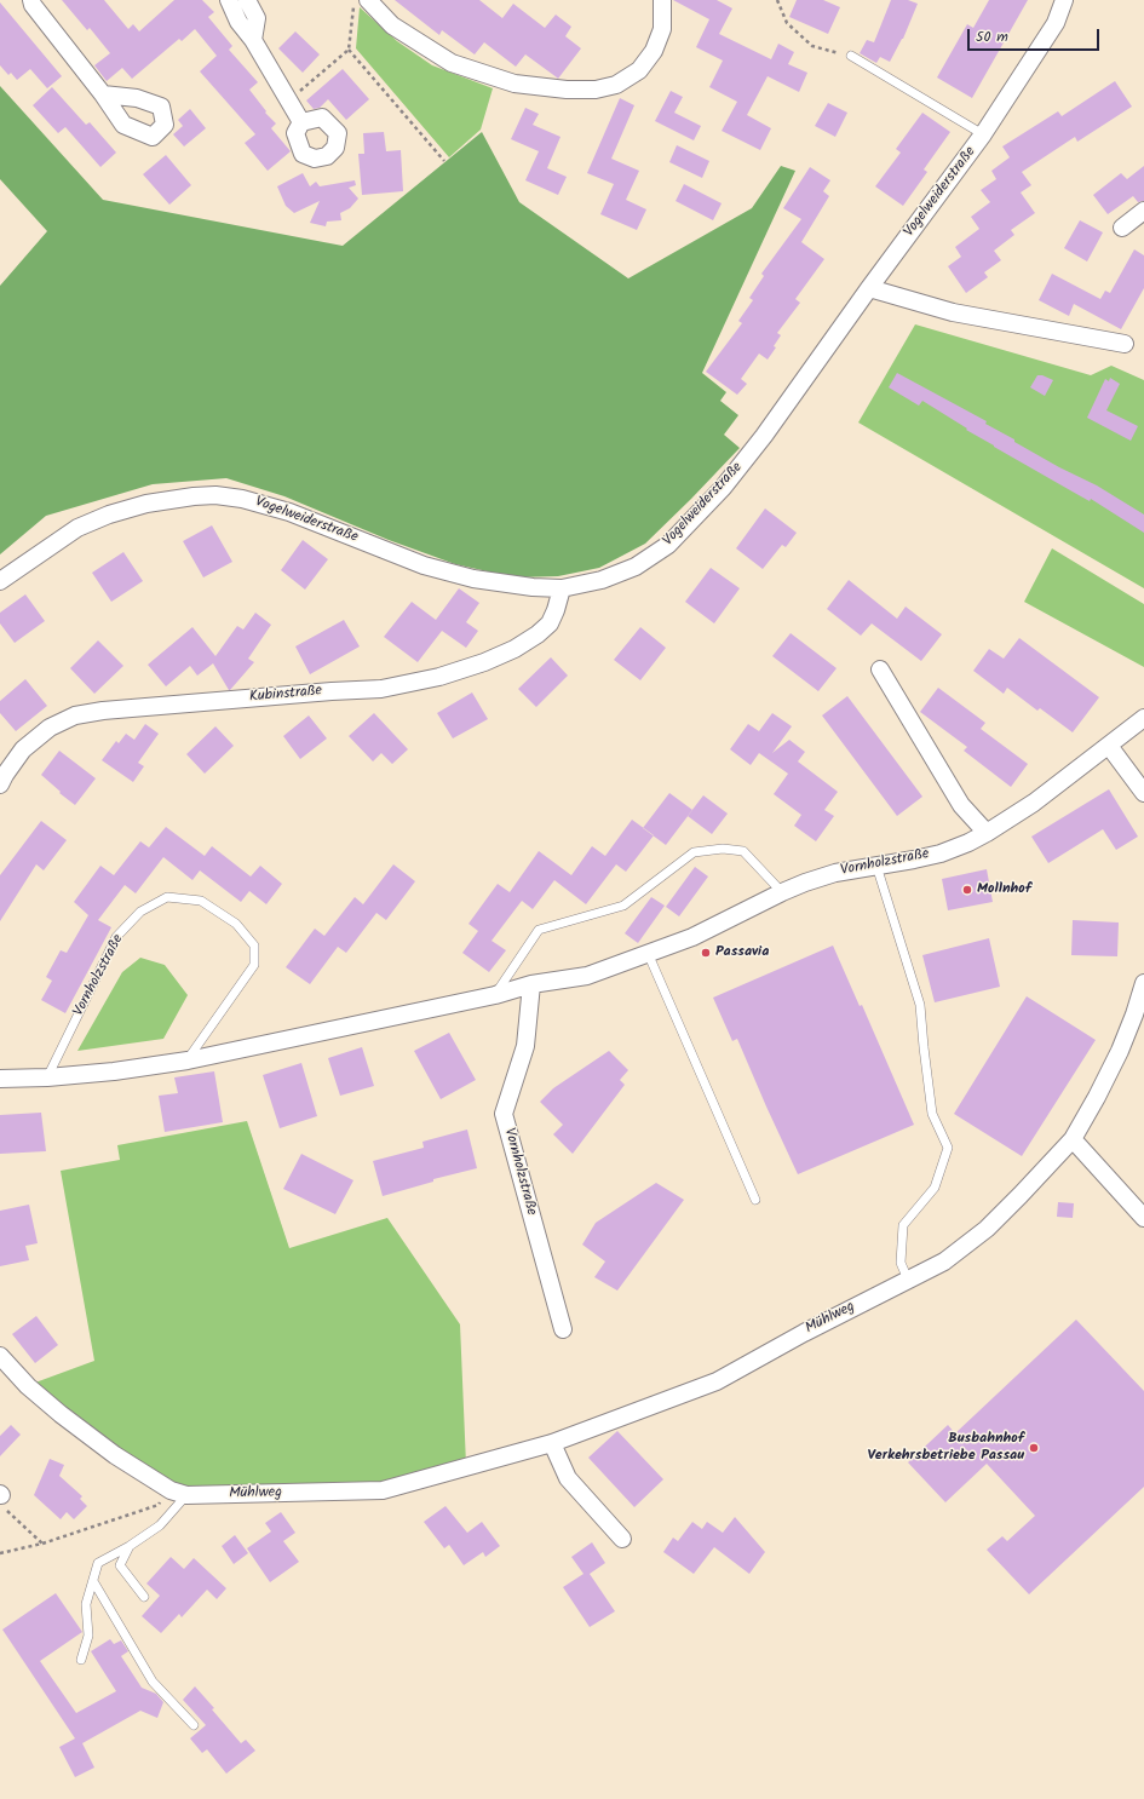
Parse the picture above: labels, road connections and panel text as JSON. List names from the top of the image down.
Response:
{
  "streets": {
    "street": [
      "Vogelweiderstraße",
      "Kubinstraße",
      "Vornholzstraße",
      "Mühlweg"
    ]
  },
  "crossings": [
    ["Vogelweiderstraße", "Kubinstraße"]
  ],
  "places": ["Mollnhof", "Passavia", "Busbahnhof Verkehrsbetriebe Passau"],
  "scale_bar": "50 m"
}
